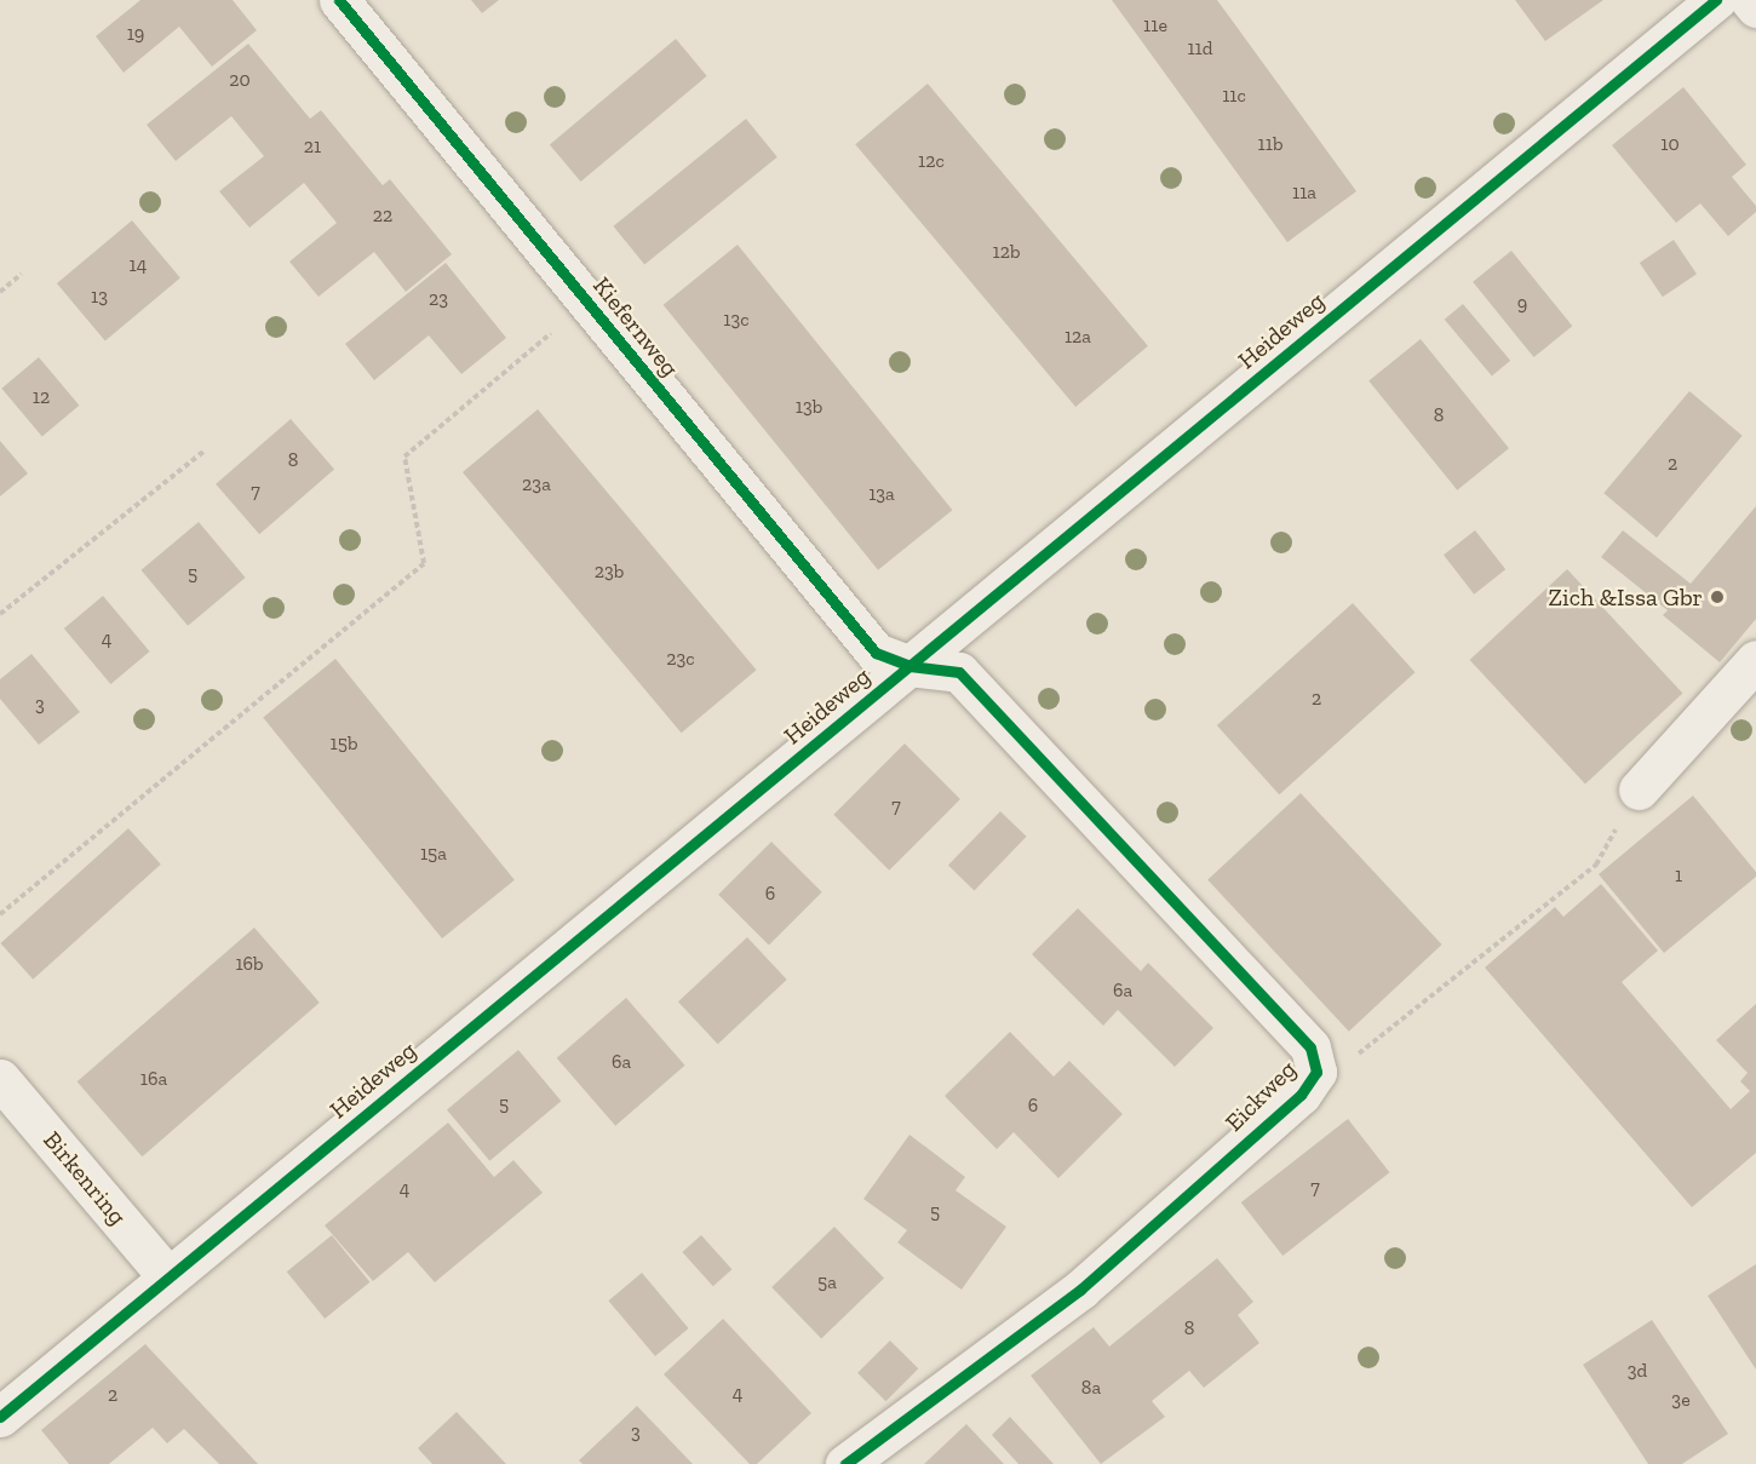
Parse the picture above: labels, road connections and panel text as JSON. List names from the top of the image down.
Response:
{
  "streets": {
    "street": [
      "Kiefernweg",
      "Heideweg",
      "Eickweg",
      "Birkenring"
    ]
  },
  "crossings": [
    ["Kiefernweg", "Heideweg"],
    ["Kiefernweg", "Eickweg"],
    ["Heideweg", "Eickweg"],
    ["Heideweg", "Birkenring"]
  ],
  "places": ["Zich &Issa Gbr"],
  "house_numbers": [
    "11e",
    "19",
    "11d",
    "20",
    "11c",
    "11b",
    "10",
    "21",
    "12c",
    "11a",
    "22",
    "12b",
    "14",
    "13",
    "23",
    "9",
    "13c",
    "12a",
    "12",
    "13b",
    "8",
    "8",
    "2",
    "23a",
    "7",
    "13a",
    "23b",
    "5",
    "4",
    "23c",
    "2",
    "3",
    "15b",
    "7",
    "15a",
    "1",
    "6",
    "16b",
    "6a",
    "6a",
    "16a",
    "5",
    "6",
    "7",
    "4",
    "5",
    "5a",
    "8",
    "3d",
    "8a",
    "4",
    "2",
    "3e",
    "3"
  ]
}
